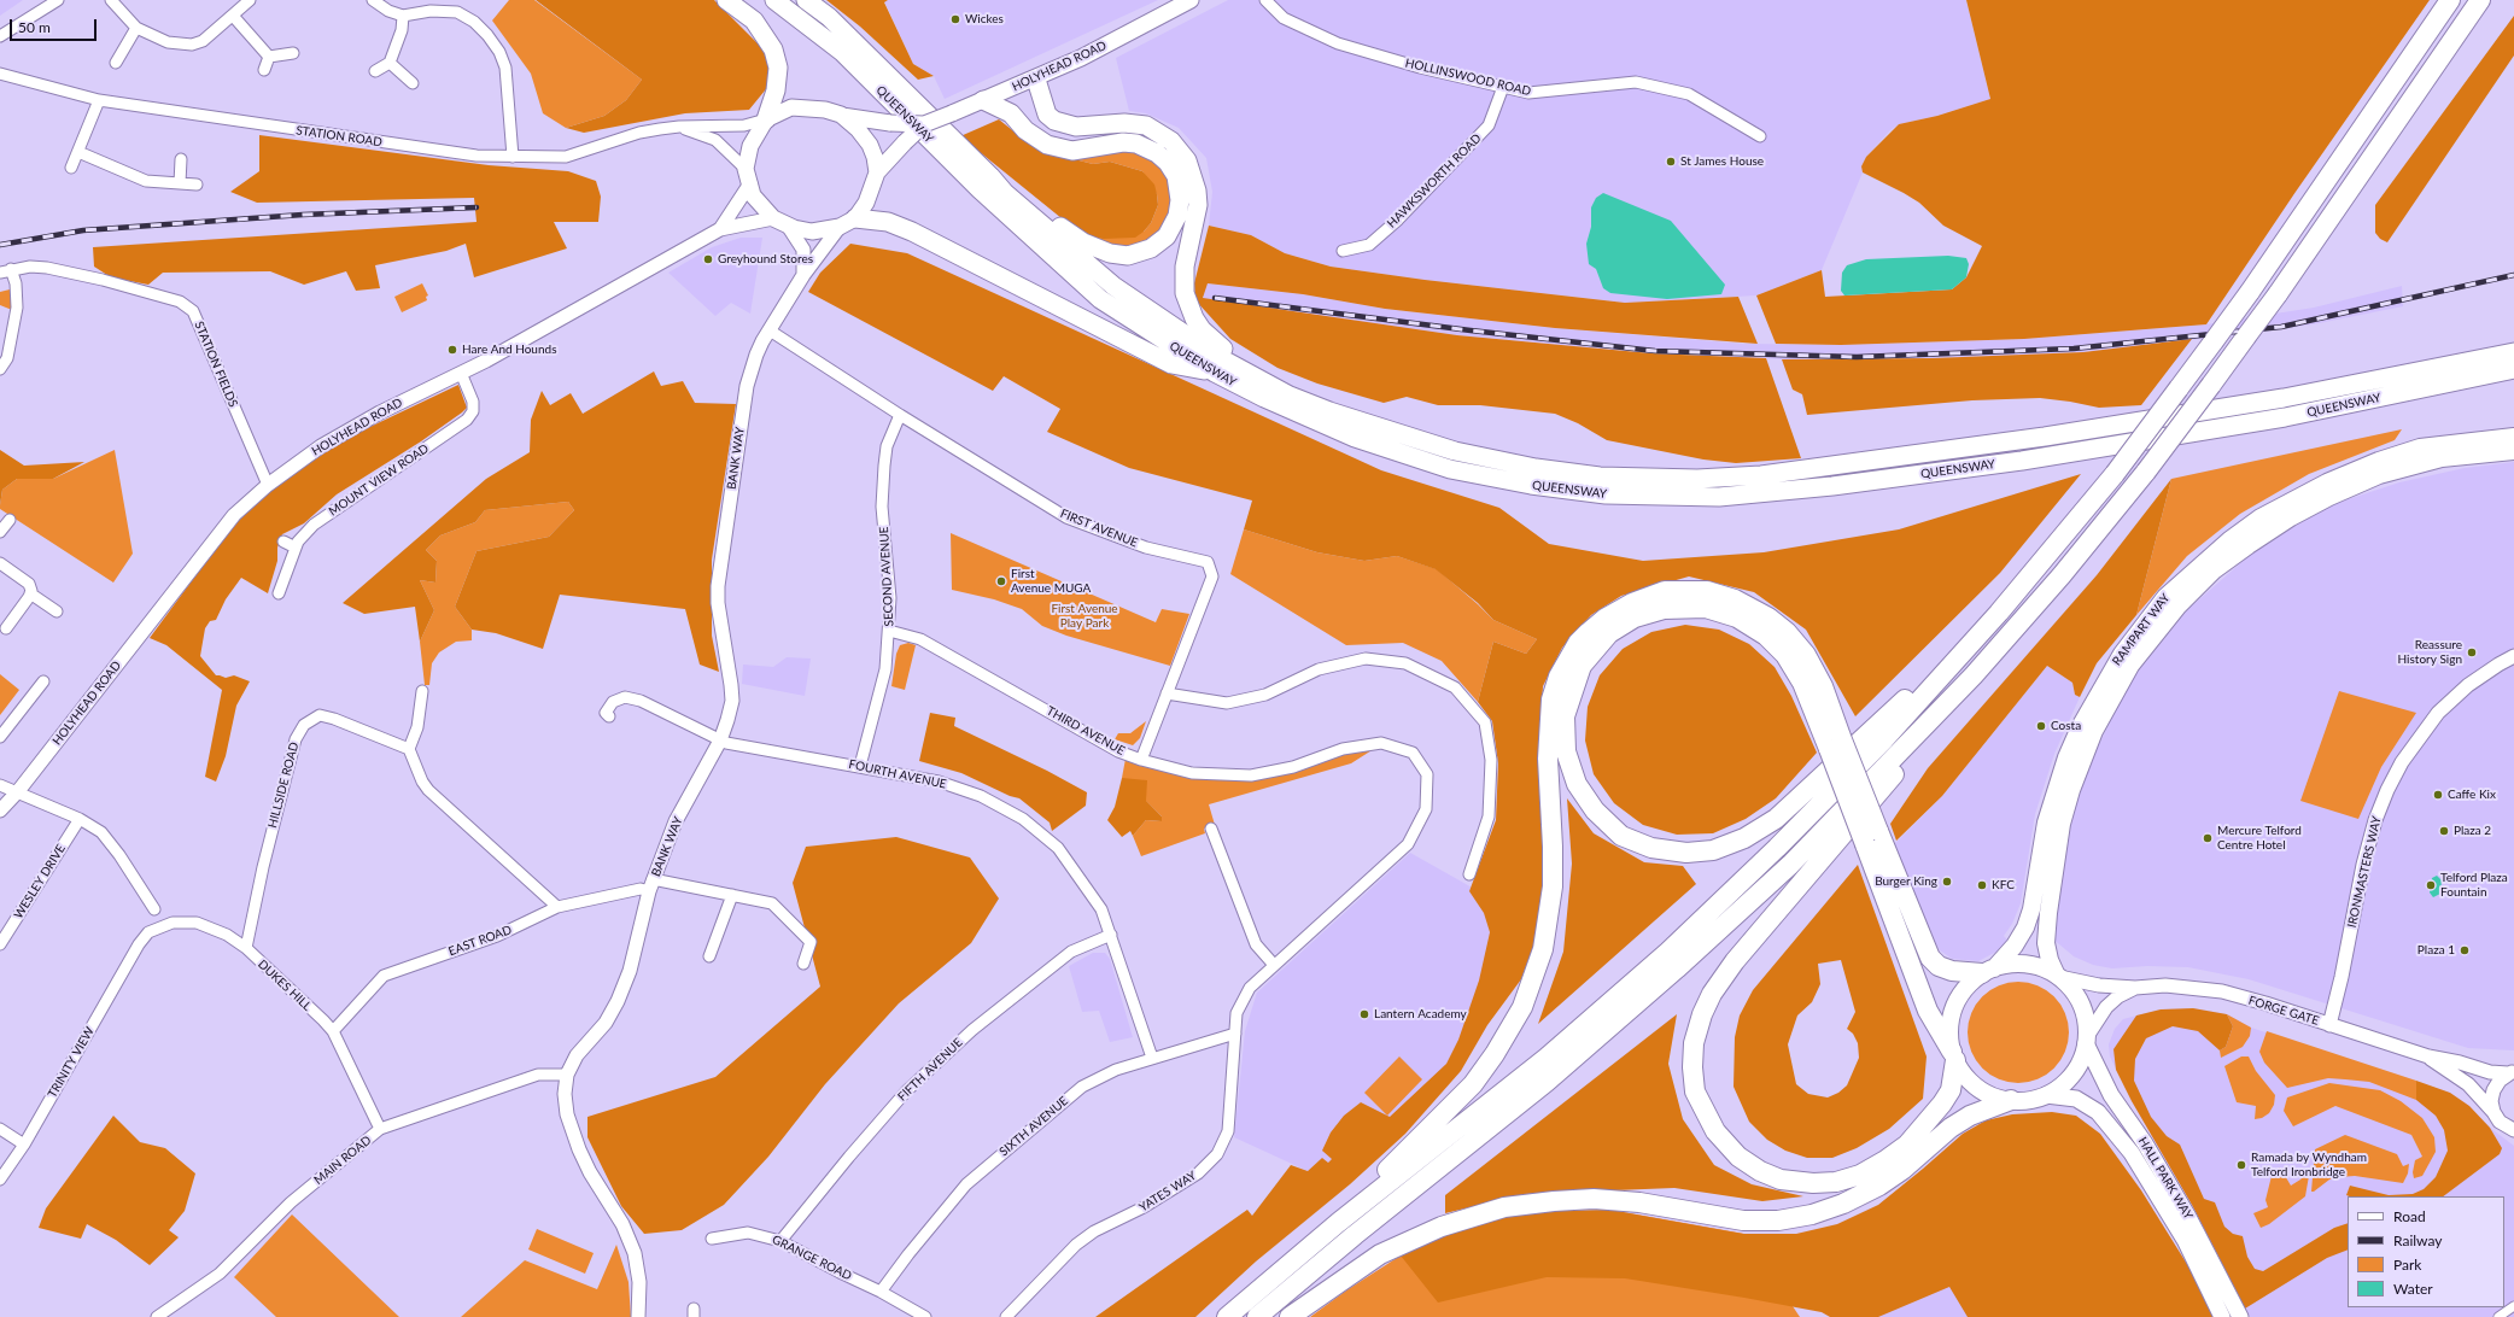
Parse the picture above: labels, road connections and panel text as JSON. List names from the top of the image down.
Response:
{
  "streets": {
    "highway": ["QUEENSWAY"],
    "main road": ["HOLYHEAD ROAD", "RAMPART WAY", "HALL PARK WAY"],
    "street": [
      "HOLLINSWOOD ROAD",
      "STATION ROAD",
      "HAWKSWORTH ROAD",
      "STATION FIELDS",
      "BANK WAY",
      "MOUNT VIEW ROAD",
      "FIRST AVENUE",
      "SECOND AVENUE",
      "THIRD AVENUE",
      "FOURTH AVENUE",
      "HILLSIDE ROAD",
      "IRONMASTERS WAY",
      "WESLEY DRIVE",
      "EAST ROAD",
      "DUKES HILL",
      "FORGE GATE",
      "TRINITY VIEW",
      "FIFTH AVENUE",
      "SIXTH AVENUE",
      "MAIN ROAD",
      "YATES WAY",
      "GRANGE ROAD"
    ]
  },
  "crossings": [
    ["HOLYHEAD ROAD", "STATION ROAD"],
    ["HOLYHEAD ROAD", "STATION FIELDS"],
    ["HOLYHEAD ROAD", "BANK WAY"],
    ["HOLYHEAD ROAD", "MOUNT VIEW ROAD"],
    ["HOLLINSWOOD ROAD", "HAWKSWORTH ROAD"],
    ["STATION ROAD", "BANK WAY"],
    ["BANK WAY", "FIRST AVENUE"],
    ["BANK WAY", "FOURTH AVENUE"],
    ["BANK WAY", "EAST ROAD"],
    ["BANK WAY", "MAIN ROAD"],
    ["FIRST AVENUE", "SECOND AVENUE"],
    ["FIRST AVENUE", "THIRD AVENUE"],
    ["SECOND AVENUE", "THIRD AVENUE"],
    ["SECOND AVENUE", "FOURTH AVENUE"],
    ["RAMPART WAY", "FORGE GATE"],
    ["RAMPART WAY", "HALL PARK WAY"],
    ["THIRD AVENUE", "YATES WAY"],
    ["FOURTH AVENUE", "FIFTH AVENUE"],
    ["FOURTH AVENUE", "SIXTH AVENUE"],
    ["HILLSIDE ROAD", "DUKES HILL"],
    ["IRONMASTERS WAY", "FORGE GATE"],
    ["EAST ROAD", "DUKES HILL"],
    ["DUKES HILL", "TRINITY VIEW"],
    ["DUKES HILL", "MAIN ROAD"],
    ["FORGE GATE", "HALL PARK WAY"],
    ["FIFTH AVENUE", "GRANGE ROAD"],
    ["SIXTH AVENUE", "YATES WAY"],
    ["SIXTH AVENUE", "GRANGE ROAD"]
  ],
  "parks": ["First Avenue Play Park"],
  "places": [
    "Wickes",
    "St James House",
    "Greyhound Stores",
    "Hare And Hounds",
    "First Avenue MUGA",
    "Reassure History Sign",
    "Costa",
    "Caffe Kix",
    "Plaza 2",
    "Mercure Telford Centre Hotel",
    "Burger King",
    "KFC",
    "Telford Plaza Fountain",
    "Plaza 1",
    "Lantern Academy",
    "Ramada by Wyndham Telford Ironbridge"
  ],
  "legend": [
    "Road",
    "Railway",
    "Park",
    "Water"
  ],
  "scale_bar": "50 m"
}
